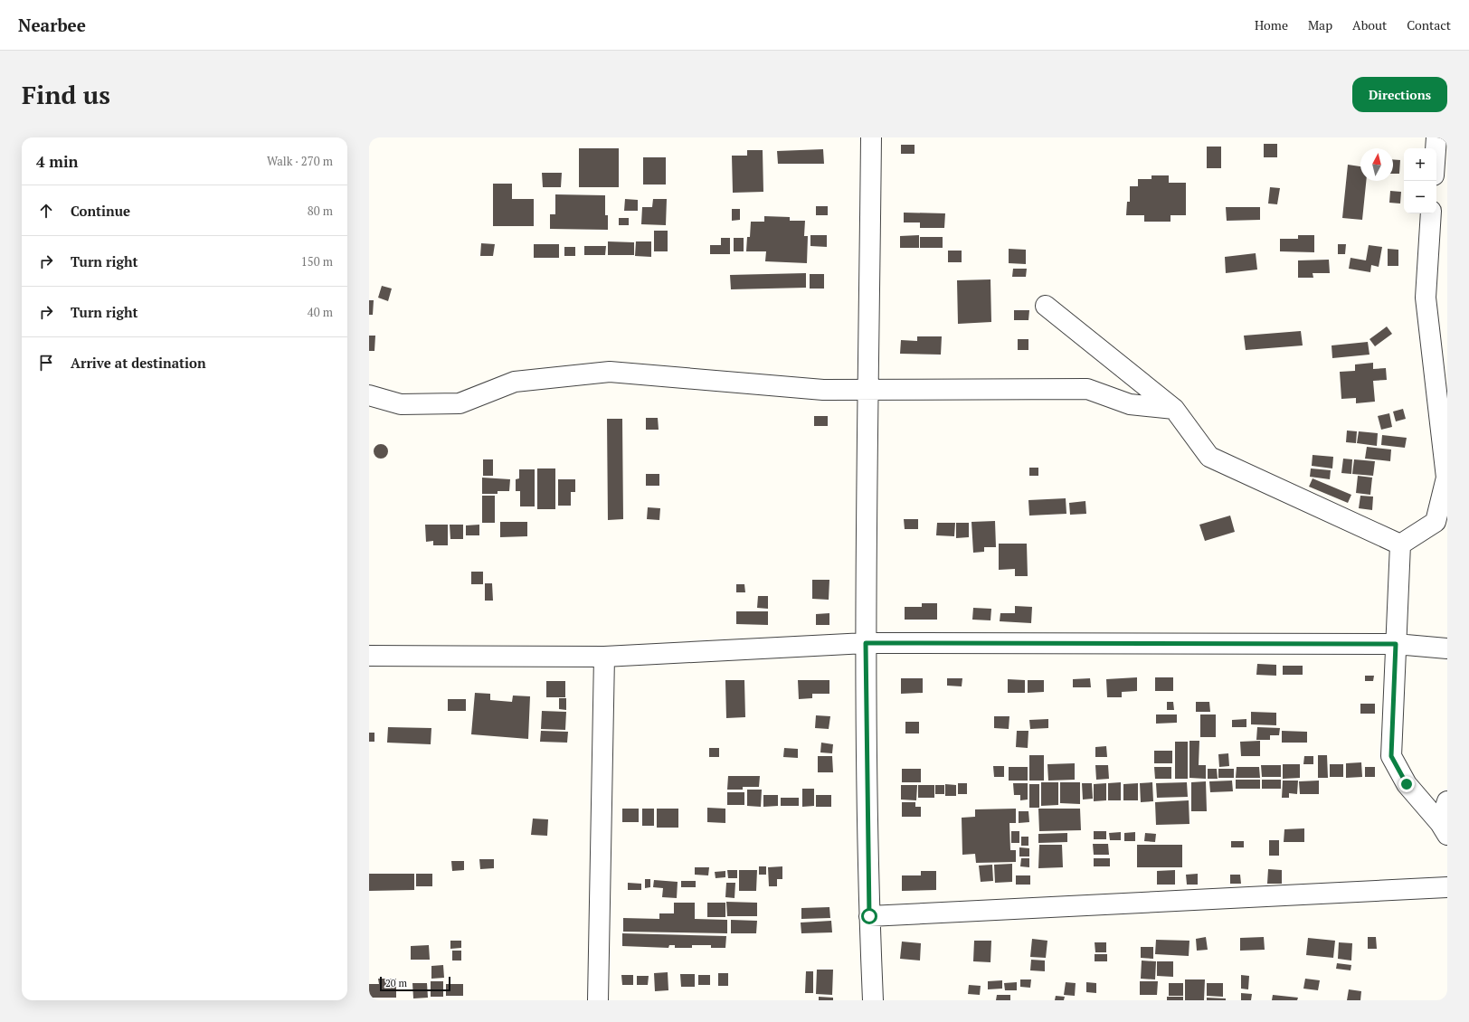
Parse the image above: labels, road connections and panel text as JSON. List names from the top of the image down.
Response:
{
  "scale_bar": "20 m",
  "north": "top",
  "page": {
    "header": "Nearbee",
    "nav": [
      "Home",
      "Map",
      "About",
      "Contact"
    ],
    "buttons": "Directions",
    "title": "Find us",
    "heading": ["4 min", "Walk · 270 m"],
    "map_buttons": ["+", "−"],
    "list": [
      ["Continue", "80 m"],
      ["Turn right", "150 m"],
      ["Turn right", "40 m"],
      "Arrive at destination"
    ],
    "scale": "20 m"
  }
}
